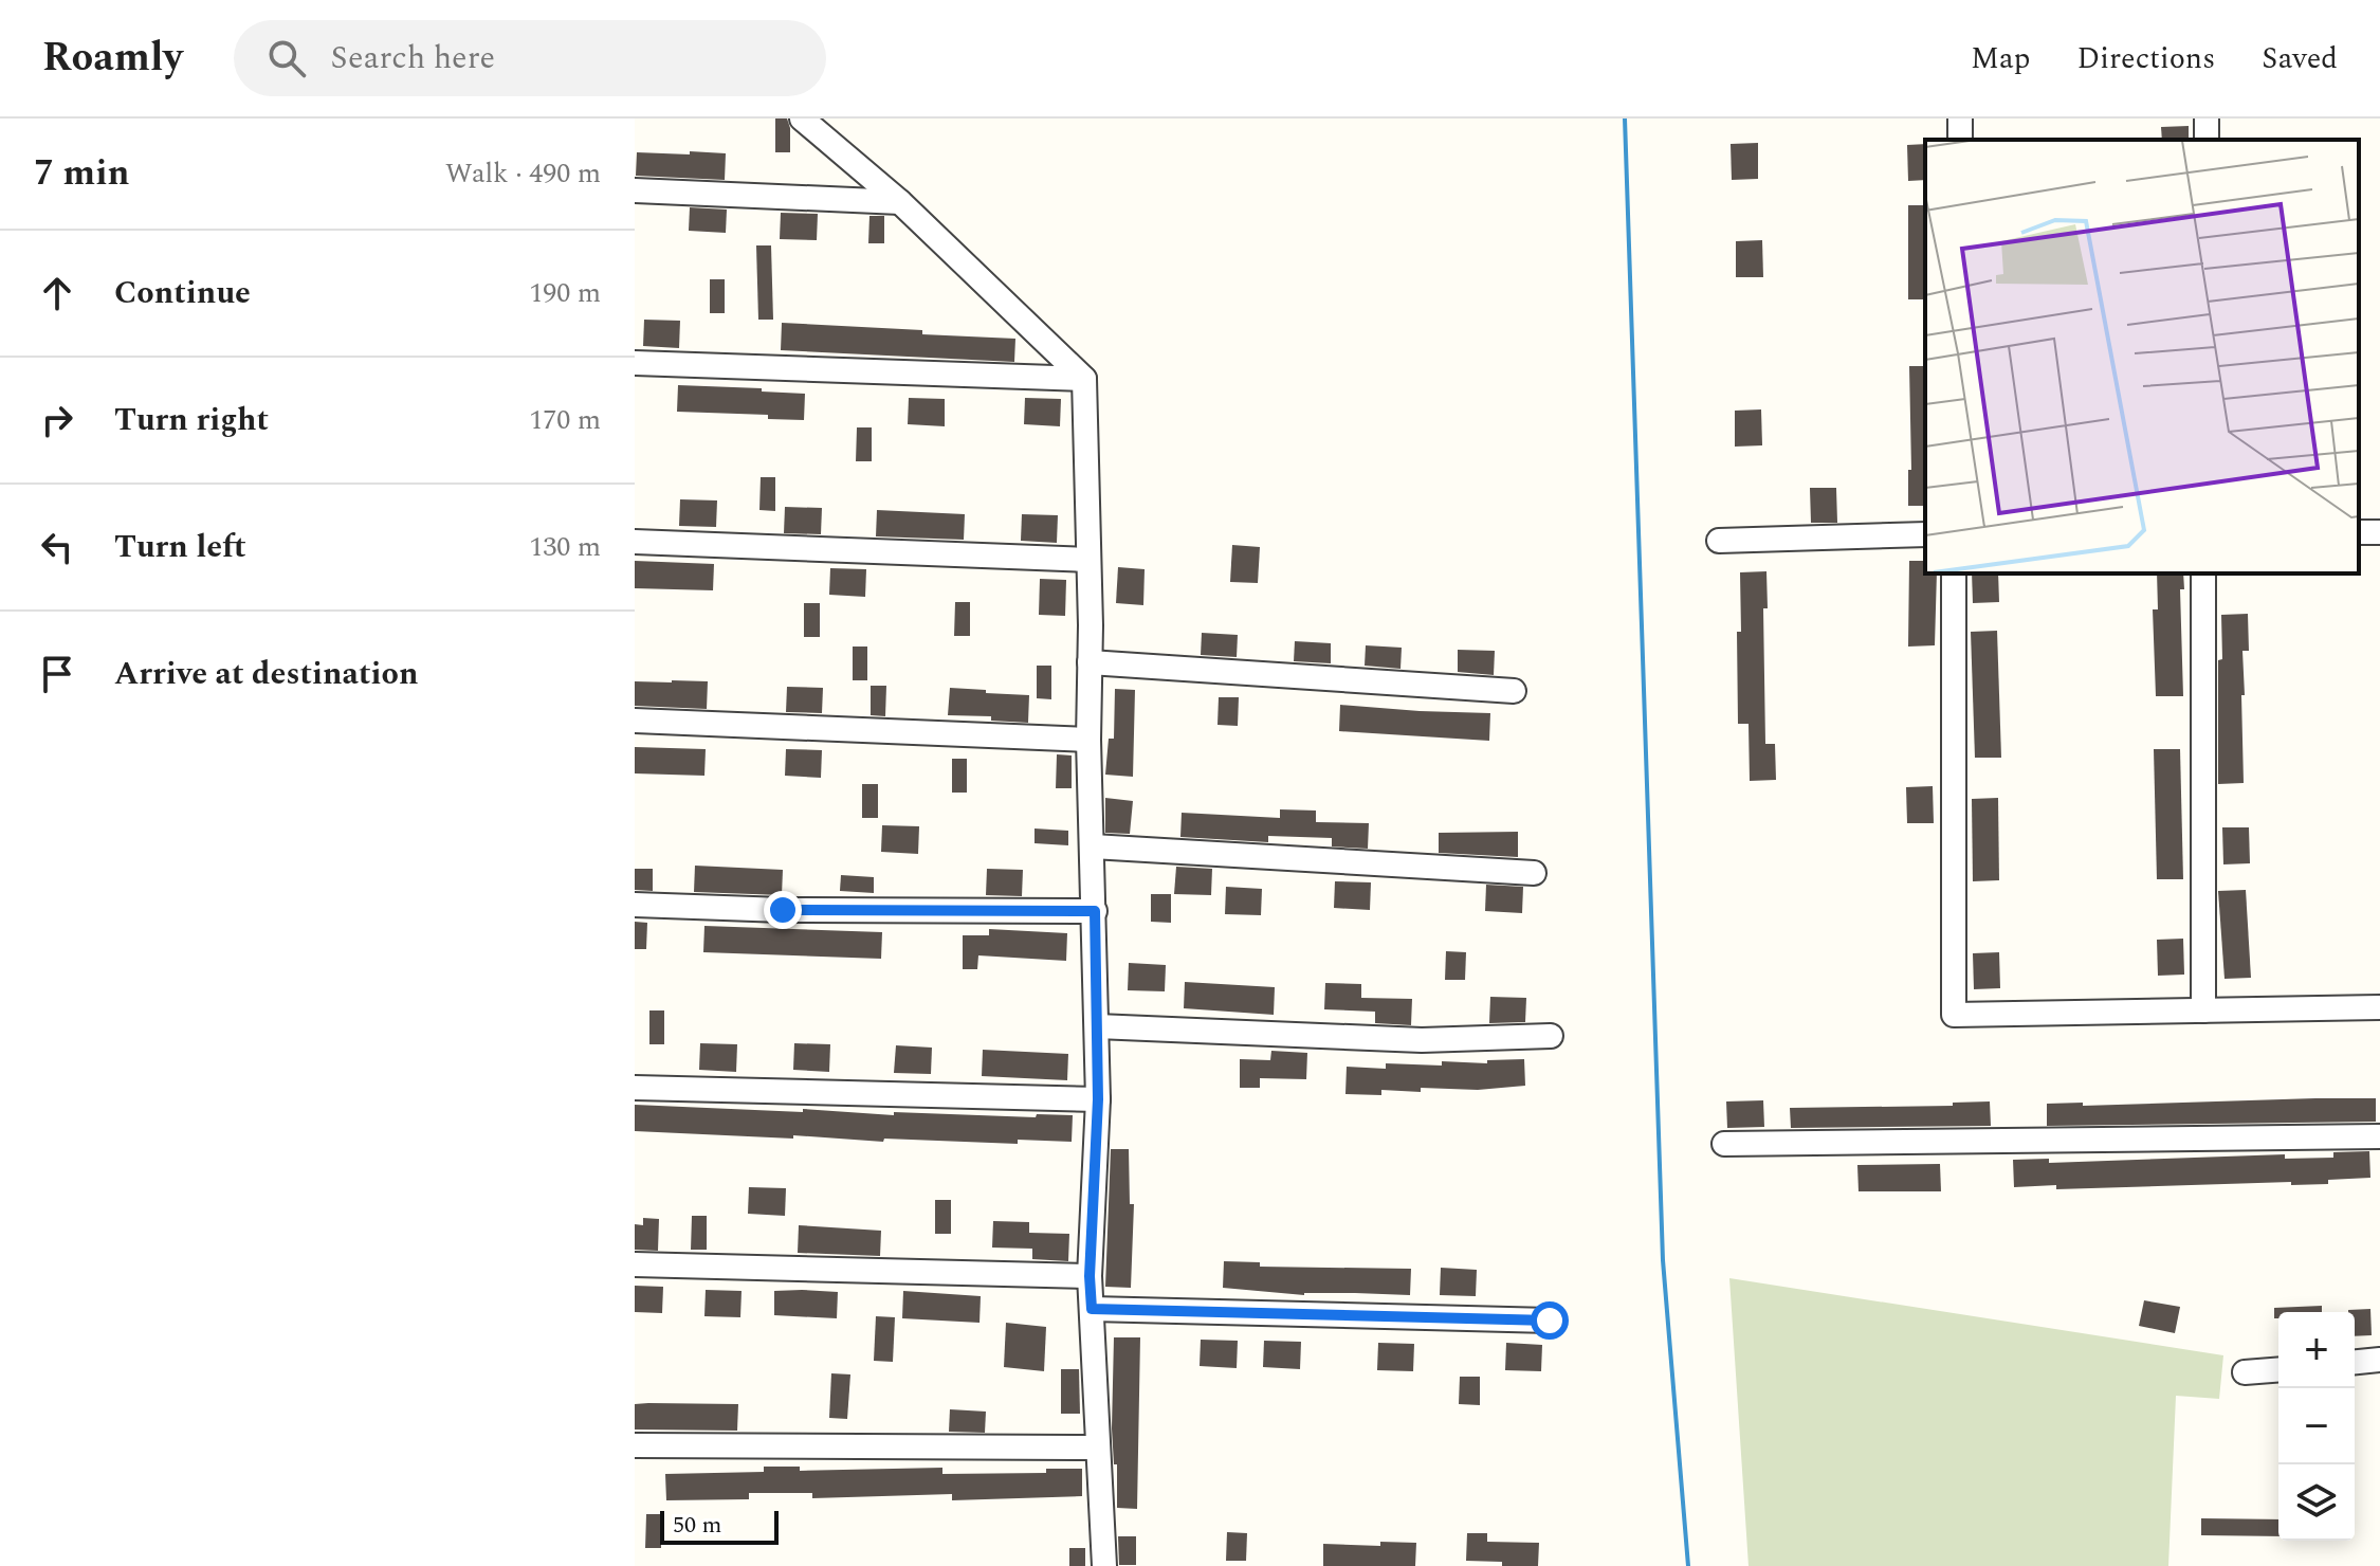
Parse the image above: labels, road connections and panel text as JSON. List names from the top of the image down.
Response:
{
  "scale_bar": "50 m",
  "page": {
    "header": "Roamly",
    "search": "Search here",
    "nav": ["Map", "Directions", "Saved"],
    "heading": ["7 min", "Walk · 490 m"],
    "list": [
      ["Continue", "190 m"],
      ["Turn right", "170 m"],
      ["Turn left", "130 m"],
      "Arrive at destination"
    ],
    "map_buttons": ["+", "−"],
    "scale": "50 m"
  }
}
